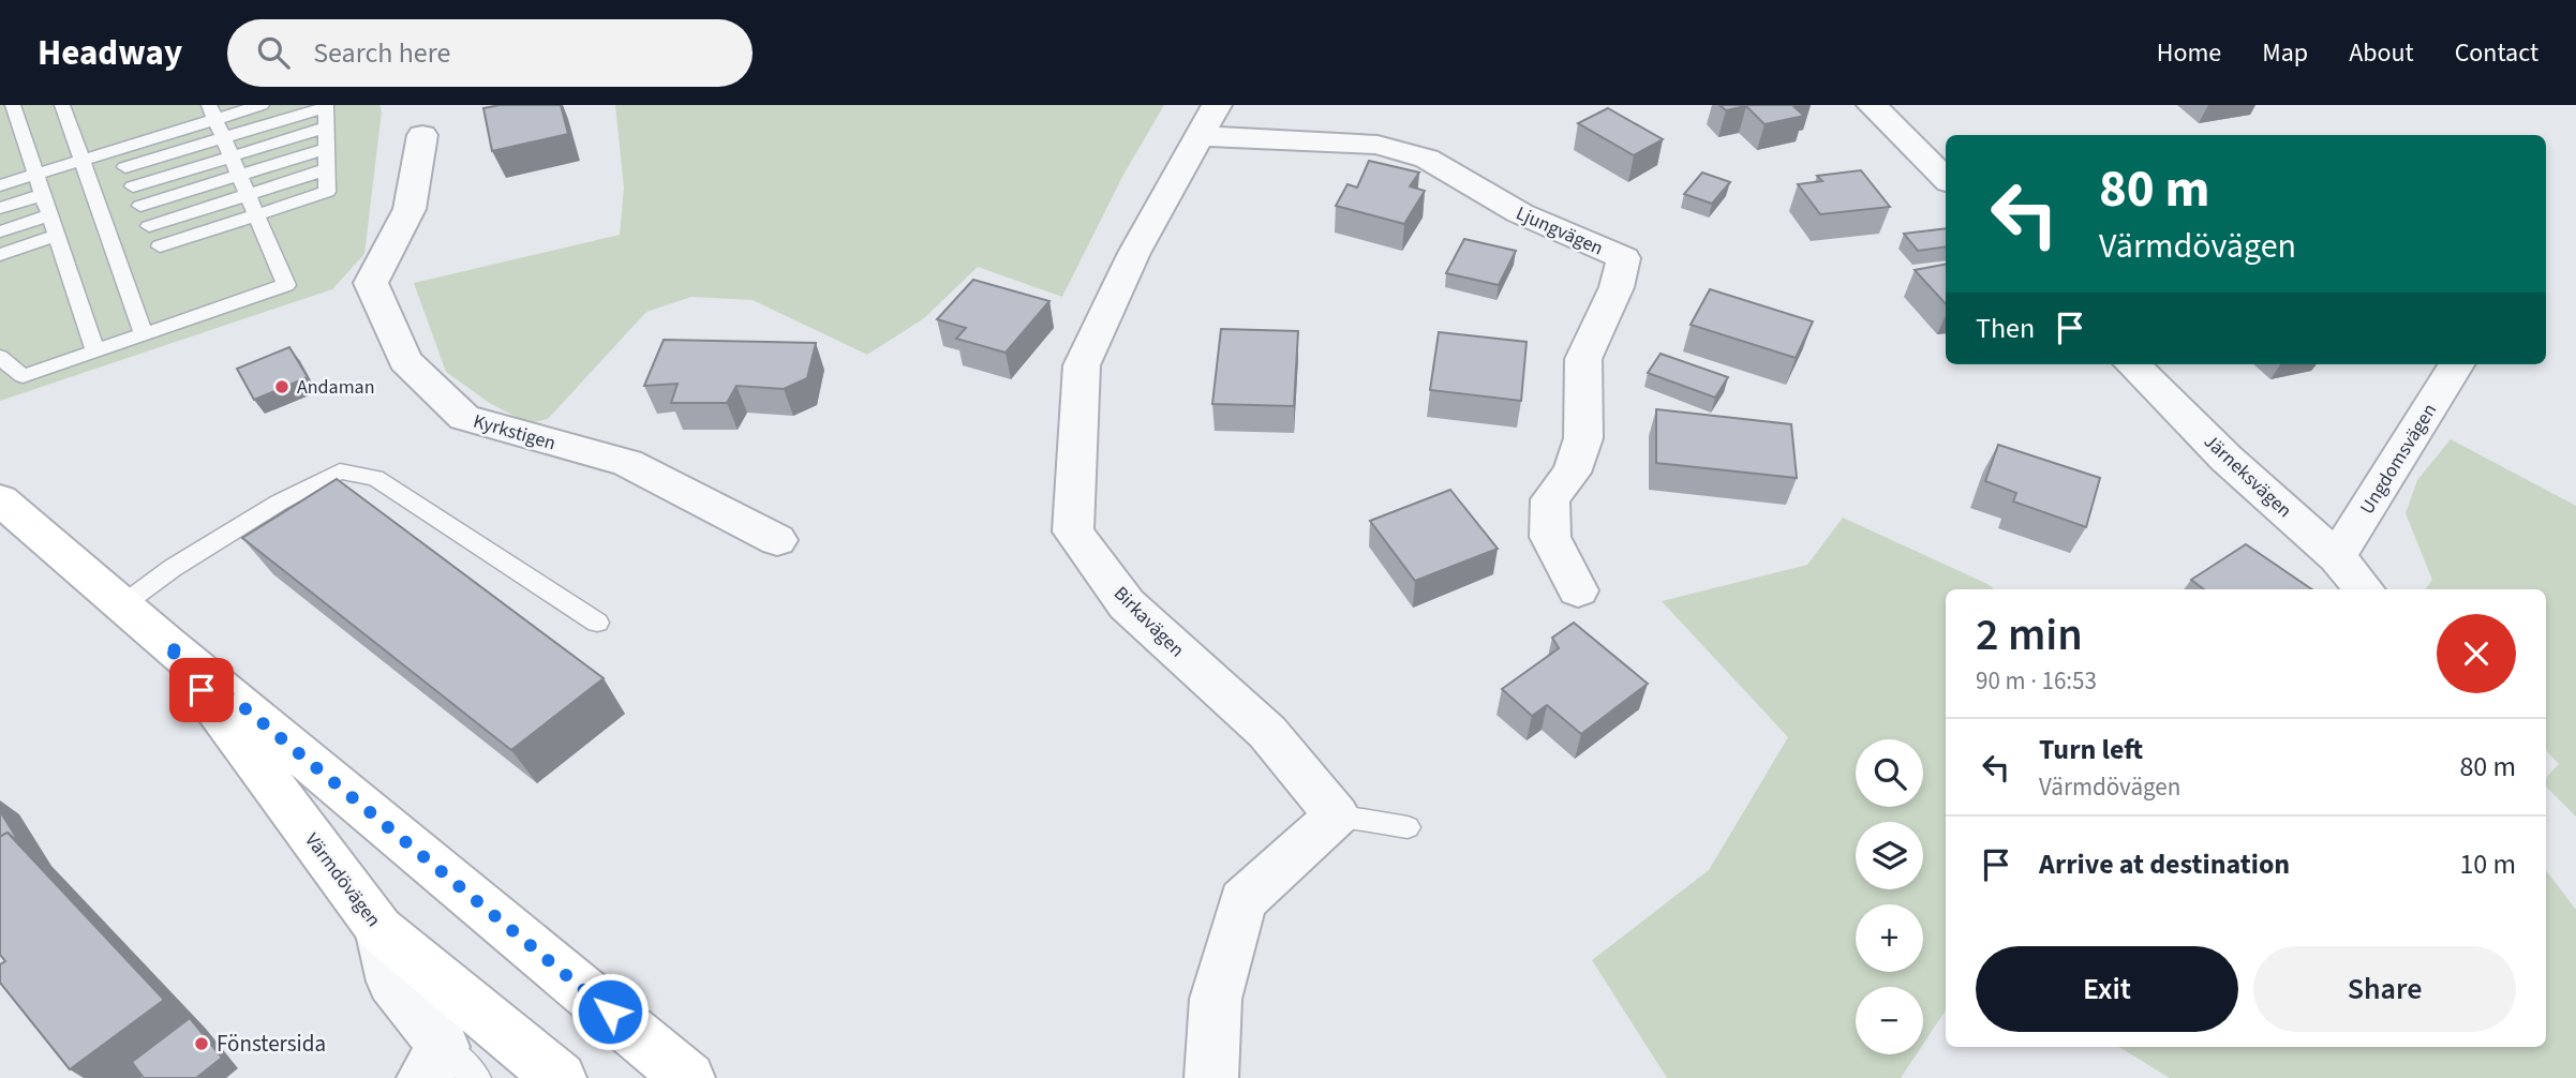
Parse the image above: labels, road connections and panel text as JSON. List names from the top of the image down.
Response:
{
  "streets": {
    "main road": ["Värmdövägen"],
    "street": [
      "Ljungvägen",
      "Kyrkstigen",
      "Ungdomsvägen",
      "Järneksvägen",
      "Birkavägen"
    ]
  },
  "crossings": [
    ["Ljungvägen", "Birkavägen"],
    ["Ungdomsvägen", "Järneksvägen"]
  ],
  "places": ["Andaman", "Fönstersida"],
  "page": {
    "header": "Headway",
    "search": "Search here",
    "nav": [
      "Home",
      "Map",
      "About",
      "Contact"
    ],
    "turn": ["80 m", "Värmdövägen"],
    "then": "Then",
    "heading": ["2 min", "90 m · 16:53"],
    "list": [
      {
        "name": "Turn left",
        "note": "Värmdövägen",
        "value": "80 m"
      },
      {
        "name": "Arrive at destination",
        "value": "10 m"
      }
    ],
    "map_buttons": ["+", "−"],
    "buttons": ["Exit", "Share"]
  }
}
